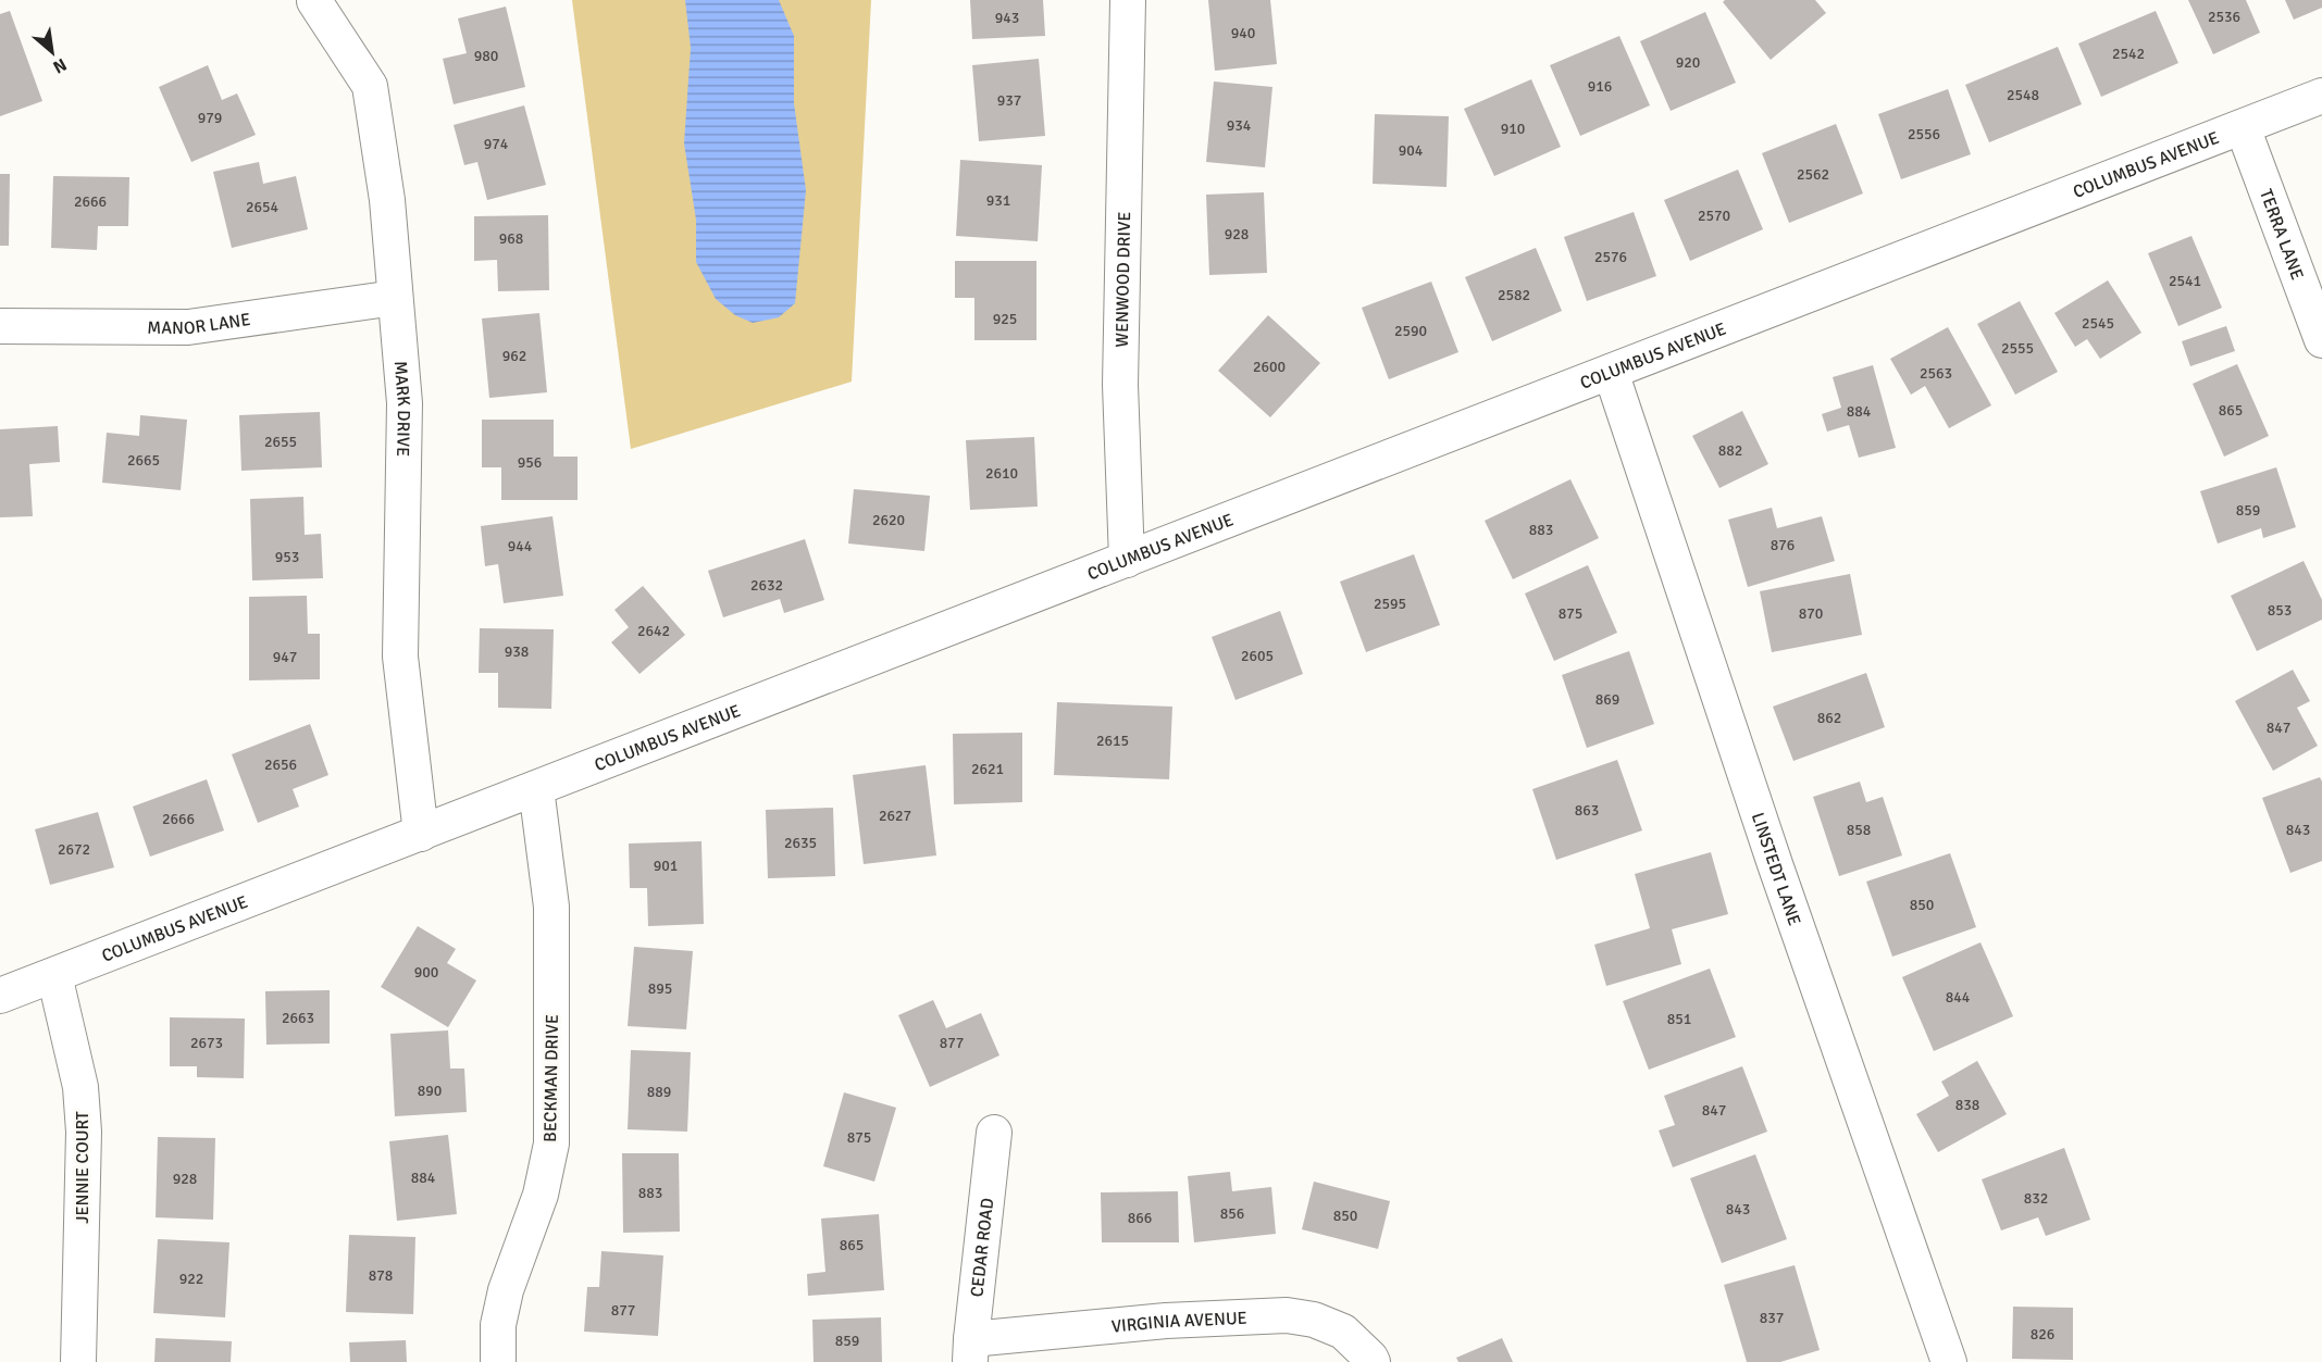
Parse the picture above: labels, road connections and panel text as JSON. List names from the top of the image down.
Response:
{
  "streets": {
    "street": [
      "COLUMBUS AVENUE",
      "TERRA LANE",
      "WENWOOD DRIVE",
      "MANOR LANE",
      "MARK DRIVE",
      "LINSTEDT LANE",
      "BECKMAN DRIVE",
      "JENNIE COURT",
      "CEDAR ROAD",
      "VIRGINIA AVENUE"
    ]
  },
  "crossings": [
    ["COLUMBUS AVENUE", "TERRA LANE"],
    ["COLUMBUS AVENUE", "WENWOOD DRIVE"],
    ["COLUMBUS AVENUE", "MARK DRIVE"],
    ["COLUMBUS AVENUE", "LINSTEDT LANE"],
    ["COLUMBUS AVENUE", "BECKMAN DRIVE"],
    ["COLUMBUS AVENUE", "JENNIE COURT"],
    ["MANOR LANE", "MARK DRIVE"],
    ["CEDAR ROAD", "VIRGINIA AVENUE"]
  ],
  "house_numbers": [
    "2536",
    "943",
    "940",
    "2542",
    "980",
    "920",
    "916",
    "2548",
    "937",
    "979",
    "934",
    "910",
    "2556",
    "974",
    "904",
    "2562",
    "931",
    "2666",
    "2654",
    "2570",
    "928",
    "968",
    "2576",
    "2541",
    "2582",
    "925",
    "2545",
    "2590",
    "2555",
    "962",
    "2600",
    "2563",
    "865",
    "884",
    "2655",
    "882",
    "2665",
    "956",
    "2610",
    "859",
    "2620",
    "883",
    "876",
    "944",
    "953",
    "2632",
    "2595",
    "853",
    "875",
    "870",
    "2642",
    "938",
    "2605",
    "947",
    "869",
    "862",
    "847",
    "2615",
    "2656",
    "2621",
    "863",
    "2627",
    "2666",
    "858",
    "843",
    "2635",
    "2672",
    "901",
    "850",
    "900",
    "895",
    "844",
    "2663",
    "851",
    "2673",
    "877",
    "890",
    "889",
    "838",
    "847",
    "875",
    "884",
    "928",
    "883",
    "832",
    "843",
    "856",
    "850",
    "866",
    "865",
    "878",
    "922",
    "877",
    "837",
    "826",
    "859"
  ],
  "north": "bottom right"
}
